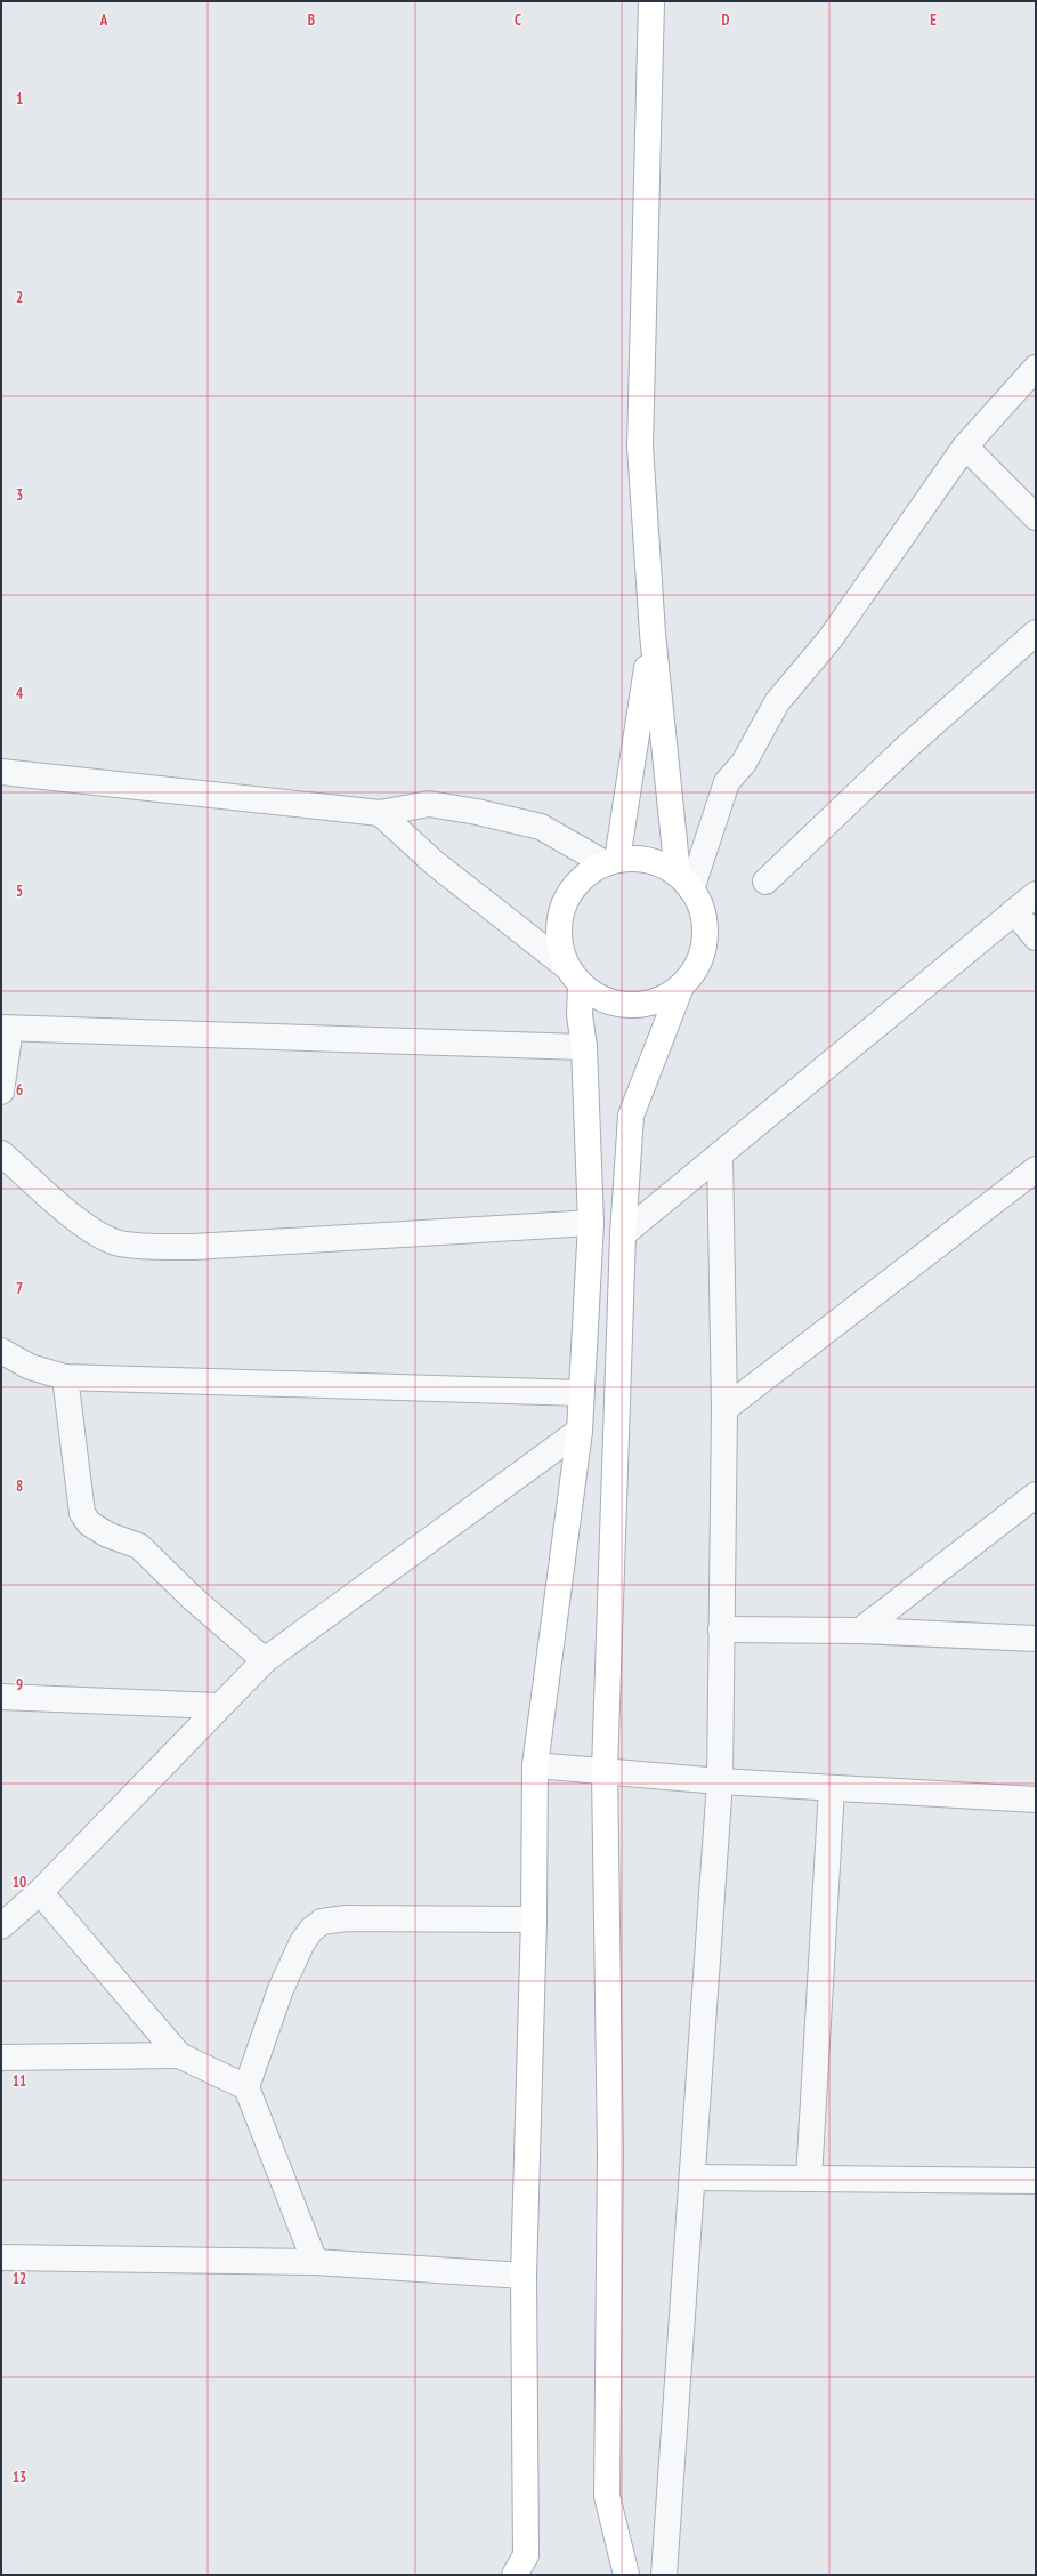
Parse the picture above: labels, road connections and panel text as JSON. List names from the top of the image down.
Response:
{
  "grid": {
    "columns": [
      "A",
      "B",
      "C",
      "D",
      "E"
    ],
    "rows": [
      "1",
      "2",
      "3",
      "4",
      "5",
      "6",
      "7",
      "8",
      "9",
      "10",
      "11",
      "12",
      "13"
    ]
  }
}
